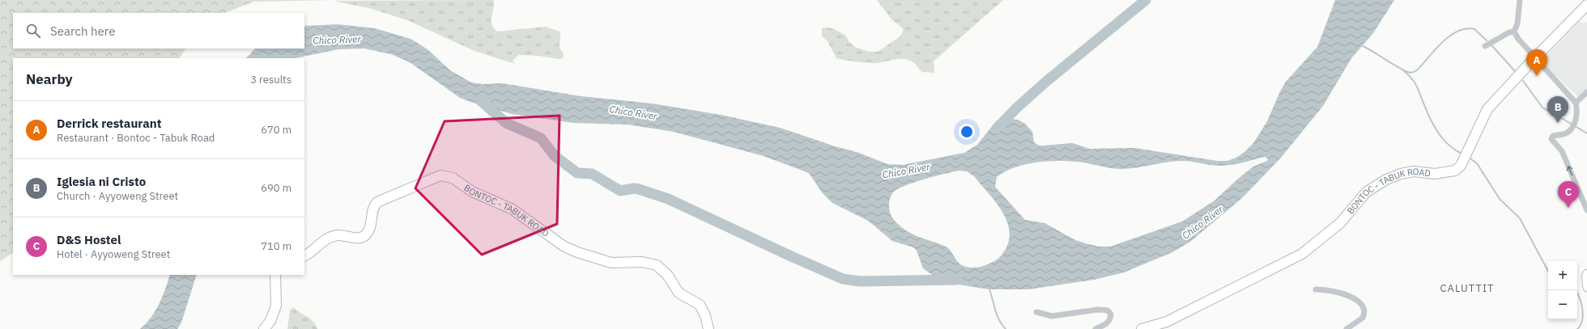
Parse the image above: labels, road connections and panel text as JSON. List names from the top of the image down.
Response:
{
  "streets": {
    "highway": ["BONTOC - TABUK ROAD"]
  },
  "districts": ["CALUTTIT"],
  "water": ["Chico River"],
  "page": {
    "search": "Search here",
    "pins": ["A", "B", "C"],
    "heading": ["Nearby", "3 results"],
    "list": [
      {
        "mark": "A",
        "name": "Derrick restaurant",
        "note": "Restaurant · Bontoc - Tabuk Road",
        "value": "670 m"
      },
      {
        "mark": "B",
        "name": "Iglesia ni Cristo",
        "note": "Church · Ayyoweng Street",
        "value": "690 m"
      },
      {
        "mark": "C",
        "name": "D&S Hostel",
        "note": "Hotel · Ayyoweng Street",
        "value": "710 m"
      }
    ],
    "map_buttons": ["+", "−"]
  }
}
